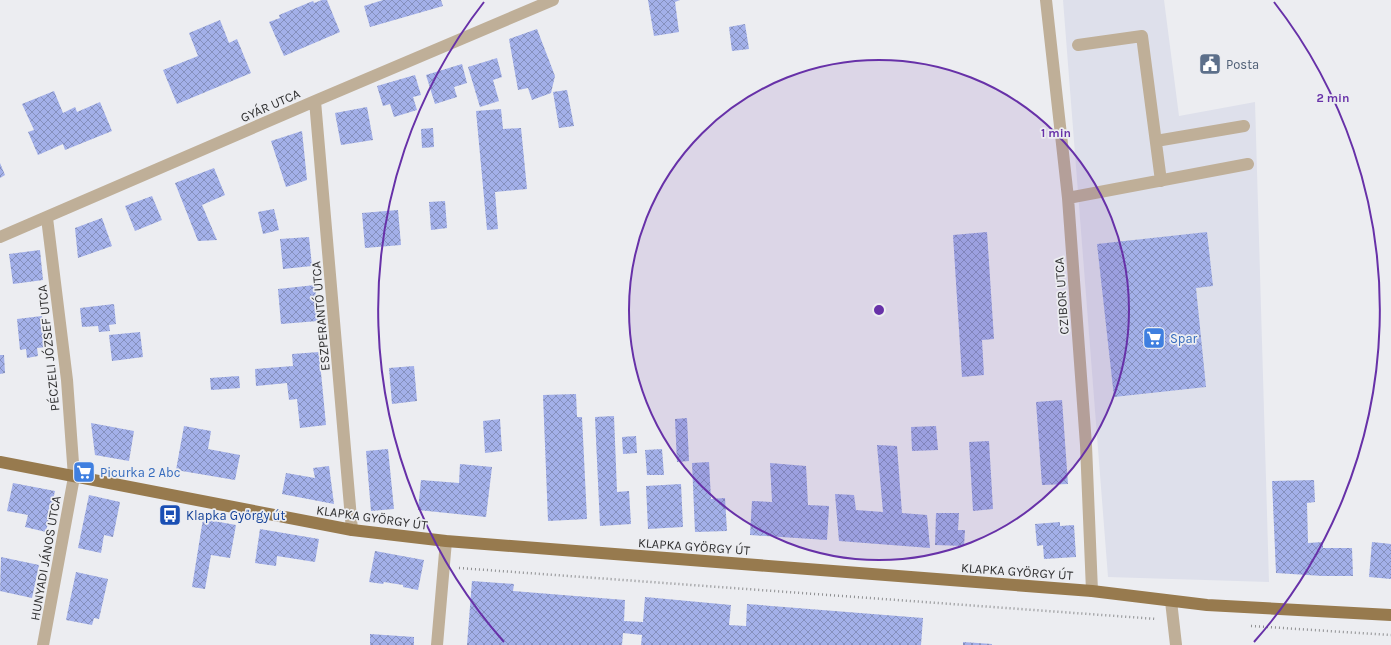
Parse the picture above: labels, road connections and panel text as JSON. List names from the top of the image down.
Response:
{
  "streets": {
    "main road": ["KLAPKA GYÖRGY ÚT"],
    "street": [
      "GYÁR UTCA",
      "CZIBOR UTCA",
      "ESZPERANTÓ UTCA",
      "PÉCZELI JÓZSEF UTCA",
      "HUNYADI JÁNOS UTCA"
    ]
  },
  "crossings": [
    ["GYÁR UTCA", "ESZPERANTÓ UTCA"],
    ["GYÁR UTCA", "PÉCZELI JÓZSEF UTCA"],
    ["CZIBOR UTCA", "KLAPKA GYÖRGY ÚT"],
    ["ESZPERANTÓ UTCA", "KLAPKA GYÖRGY ÚT"],
    ["PÉCZELI JÓZSEF UTCA", "KLAPKA GYÖRGY ÚT"],
    ["PÉCZELI JÓZSEF UTCA", "HUNYADI JÁNOS UTCA"],
    ["KLAPKA GYÖRGY ÚT", "HUNYADI JÁNOS UTCA"]
  ],
  "places": {
    "public building": ["Posta"],
    "supermarket": ["Spar", "Picurka 2 Abc"],
    "bus stop": ["Klapka Győrgy út"]
  },
  "rings": ["2 min", "1 min"]
}
